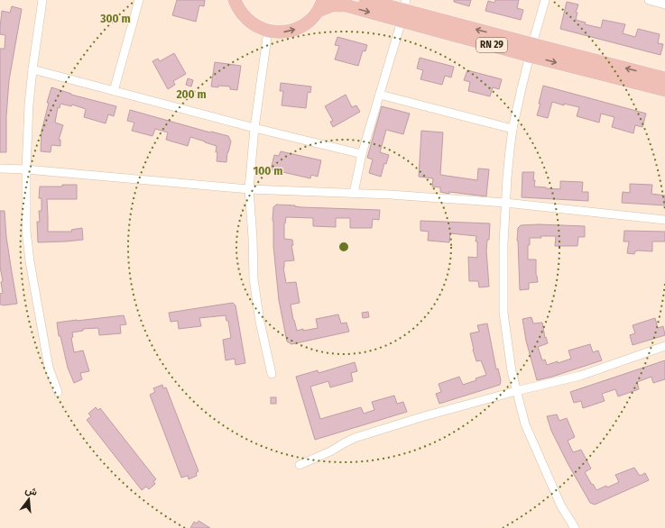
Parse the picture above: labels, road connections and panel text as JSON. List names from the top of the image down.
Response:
{
  "streets": {
    "main road": ["RN 29"]
  },
  "north": "top",
  "rings": ["300 m", "200 m", "100 m"]
}
